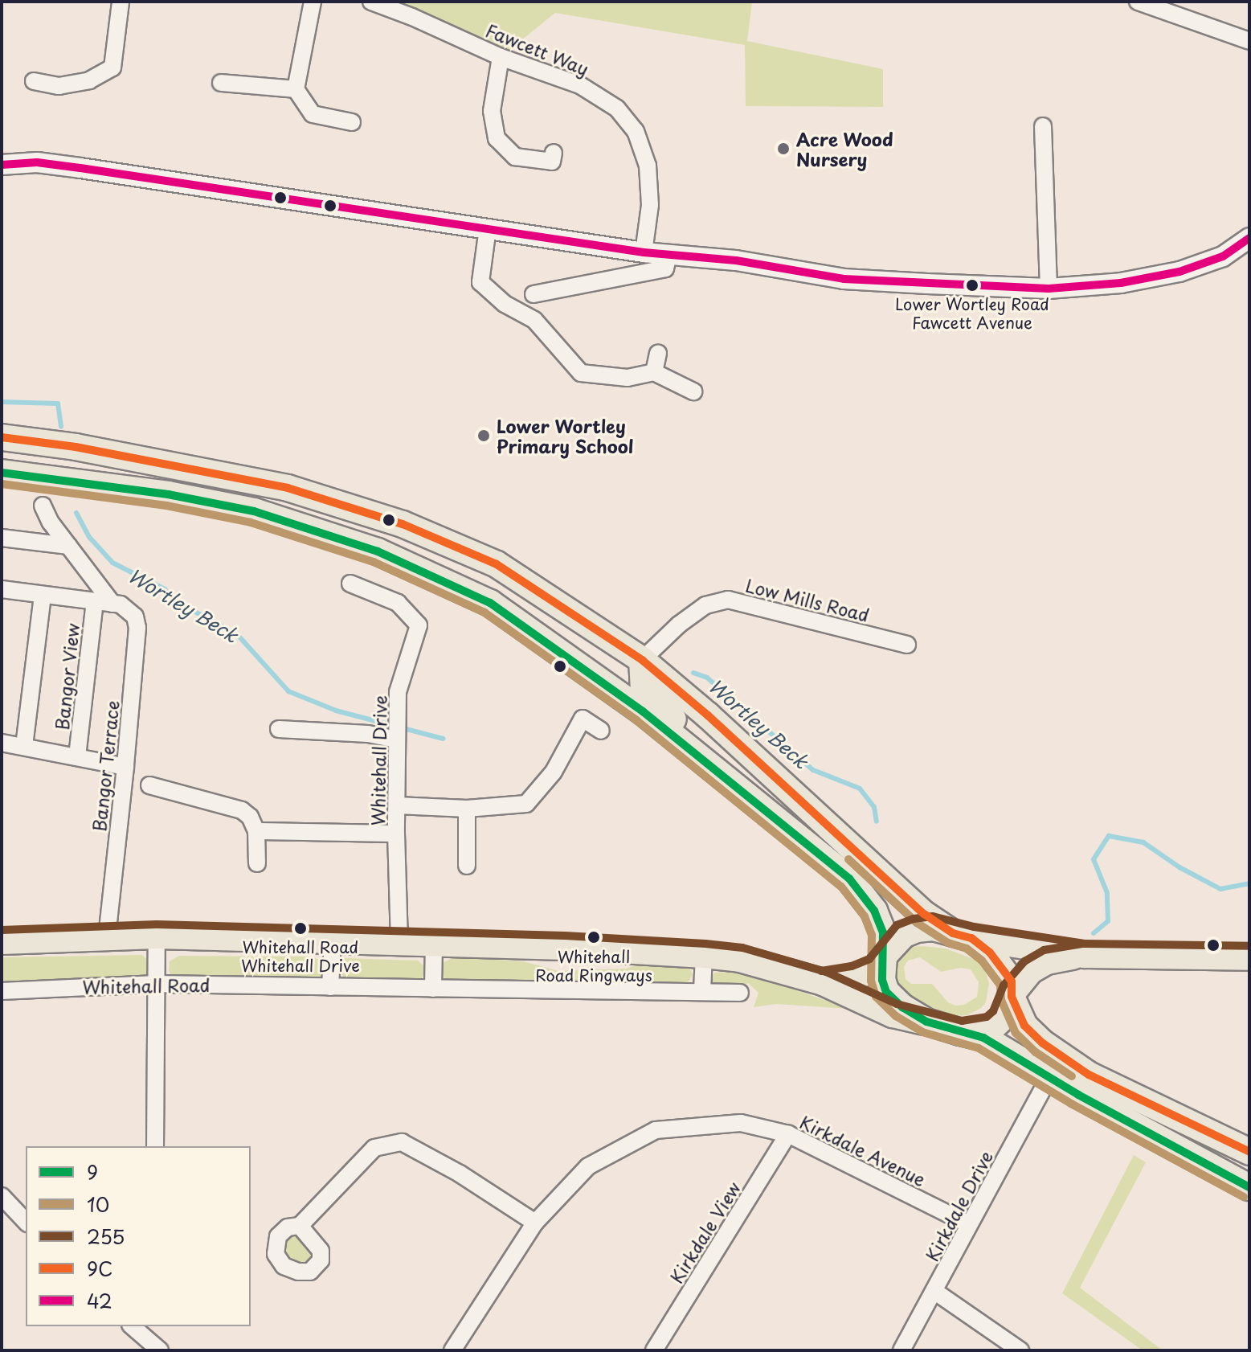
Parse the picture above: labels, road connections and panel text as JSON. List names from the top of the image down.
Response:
{
  "streets": {
    "street": [
      "Fawcett Way",
      "Low Mills Road",
      "Bangor View",
      "Whitehall Drive",
      "Bangor Terrace",
      "Whitehall Road",
      "Kirkdale Avenue",
      "Kirkdale Drive",
      "Kirkdale View"
    ]
  },
  "crossings": [
    ["Kirkdale Avenue", "Kirkdale Drive"],
    ["Kirkdale Avenue", "Kirkdale View"]
  ],
  "water": ["Wortley Beck"],
  "places": [
    "Acre Wood Nursery",
    "Lower Wortley Road Fawcett Avenue",
    "Lower Wortley Primary School",
    "Whitehall Road Whitehall Drive",
    "Whitehall Road Ringways"
  ],
  "lines": [
    "transit line 42",
    "transit line 9C",
    "transit line 9",
    "transit line 10",
    "transit line 255"
  ],
  "legend": [
    "9",
    "10",
    "255",
    "9C",
    "42"
  ]
}
